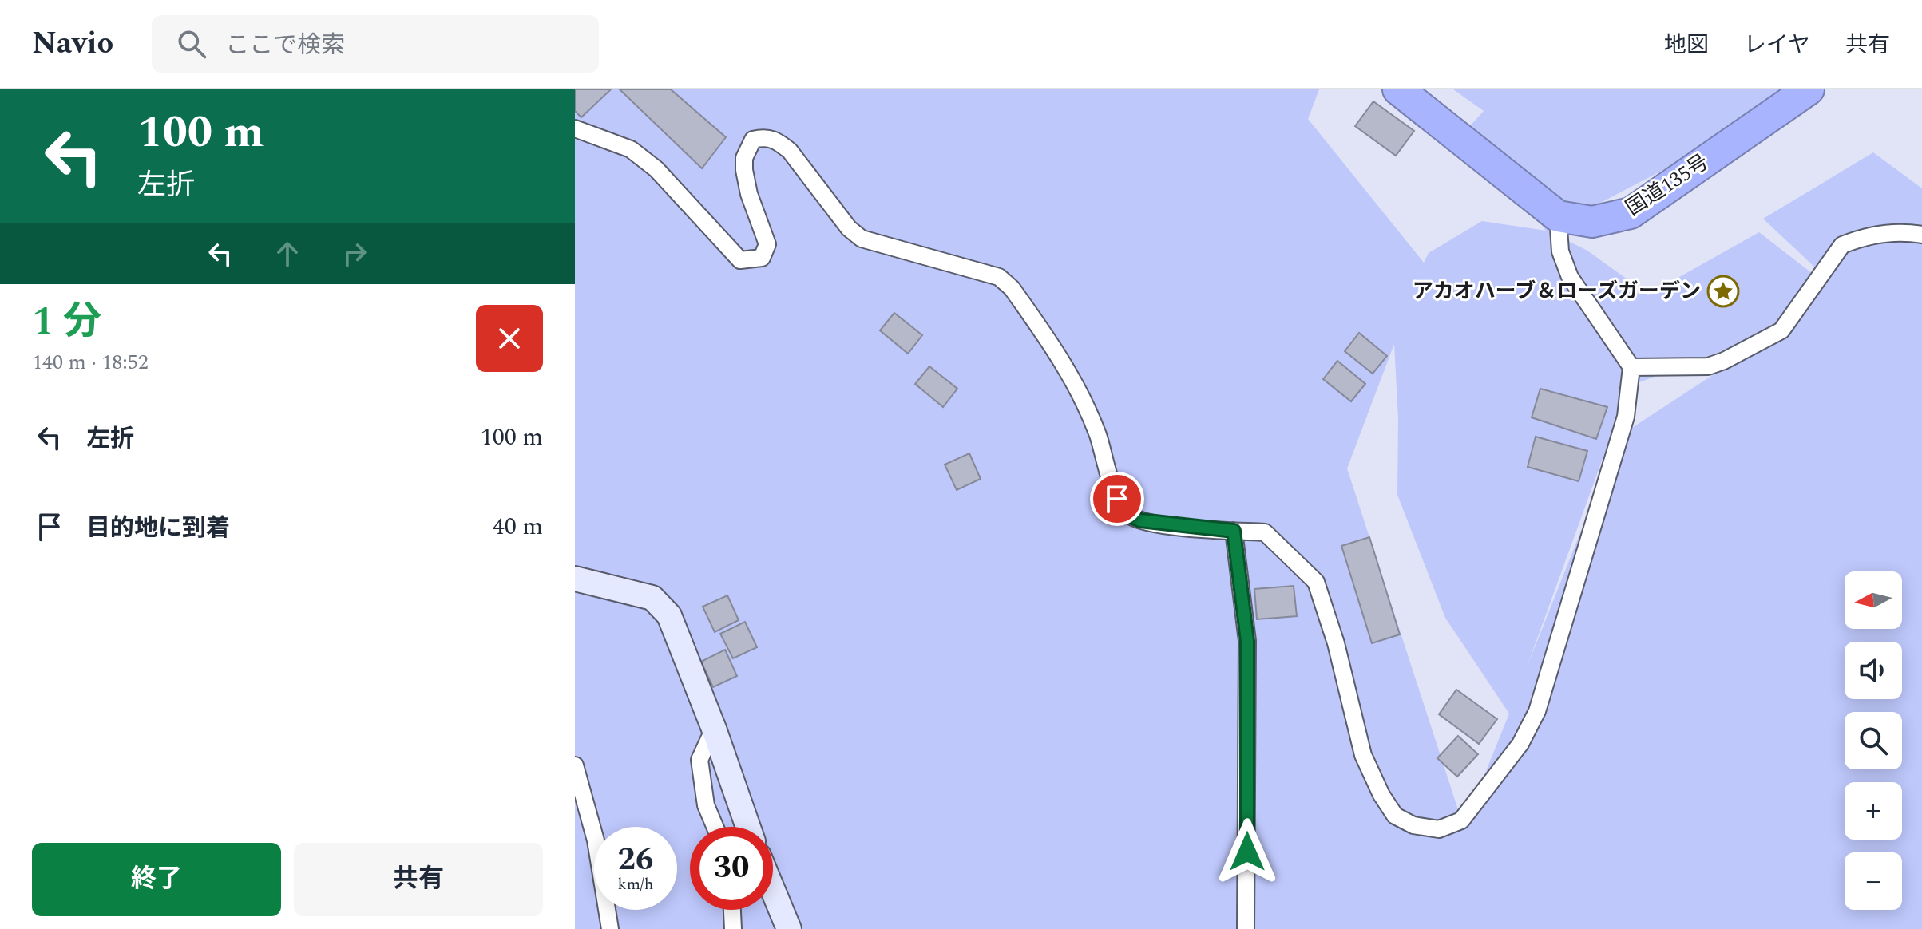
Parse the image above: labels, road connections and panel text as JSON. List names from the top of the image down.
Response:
{
  "streets": {
    "highway": ["国道135号"]
  },
  "places": {
    "place": ["アカオハーブ＆ローズガーデン"]
  },
  "north": "left",
  "page": {
    "header": "Navio",
    "search": "ここで検索",
    "nav": ["地図", "レイヤ", "共有"],
    "turn": ["100 m", "左折"],
    "heading": ["1 分", "140 m · 18:52"],
    "list": [
      {
        "name": "左折",
        "value": "100 m"
      },
      {
        "name": "目的地に到着",
        "value": "40 m"
      }
    ],
    "map_buttons": ["+", "−"],
    "speed": "26 km/h",
    "limit": "30",
    "buttons": ["終了", "共有"]
  }
}
